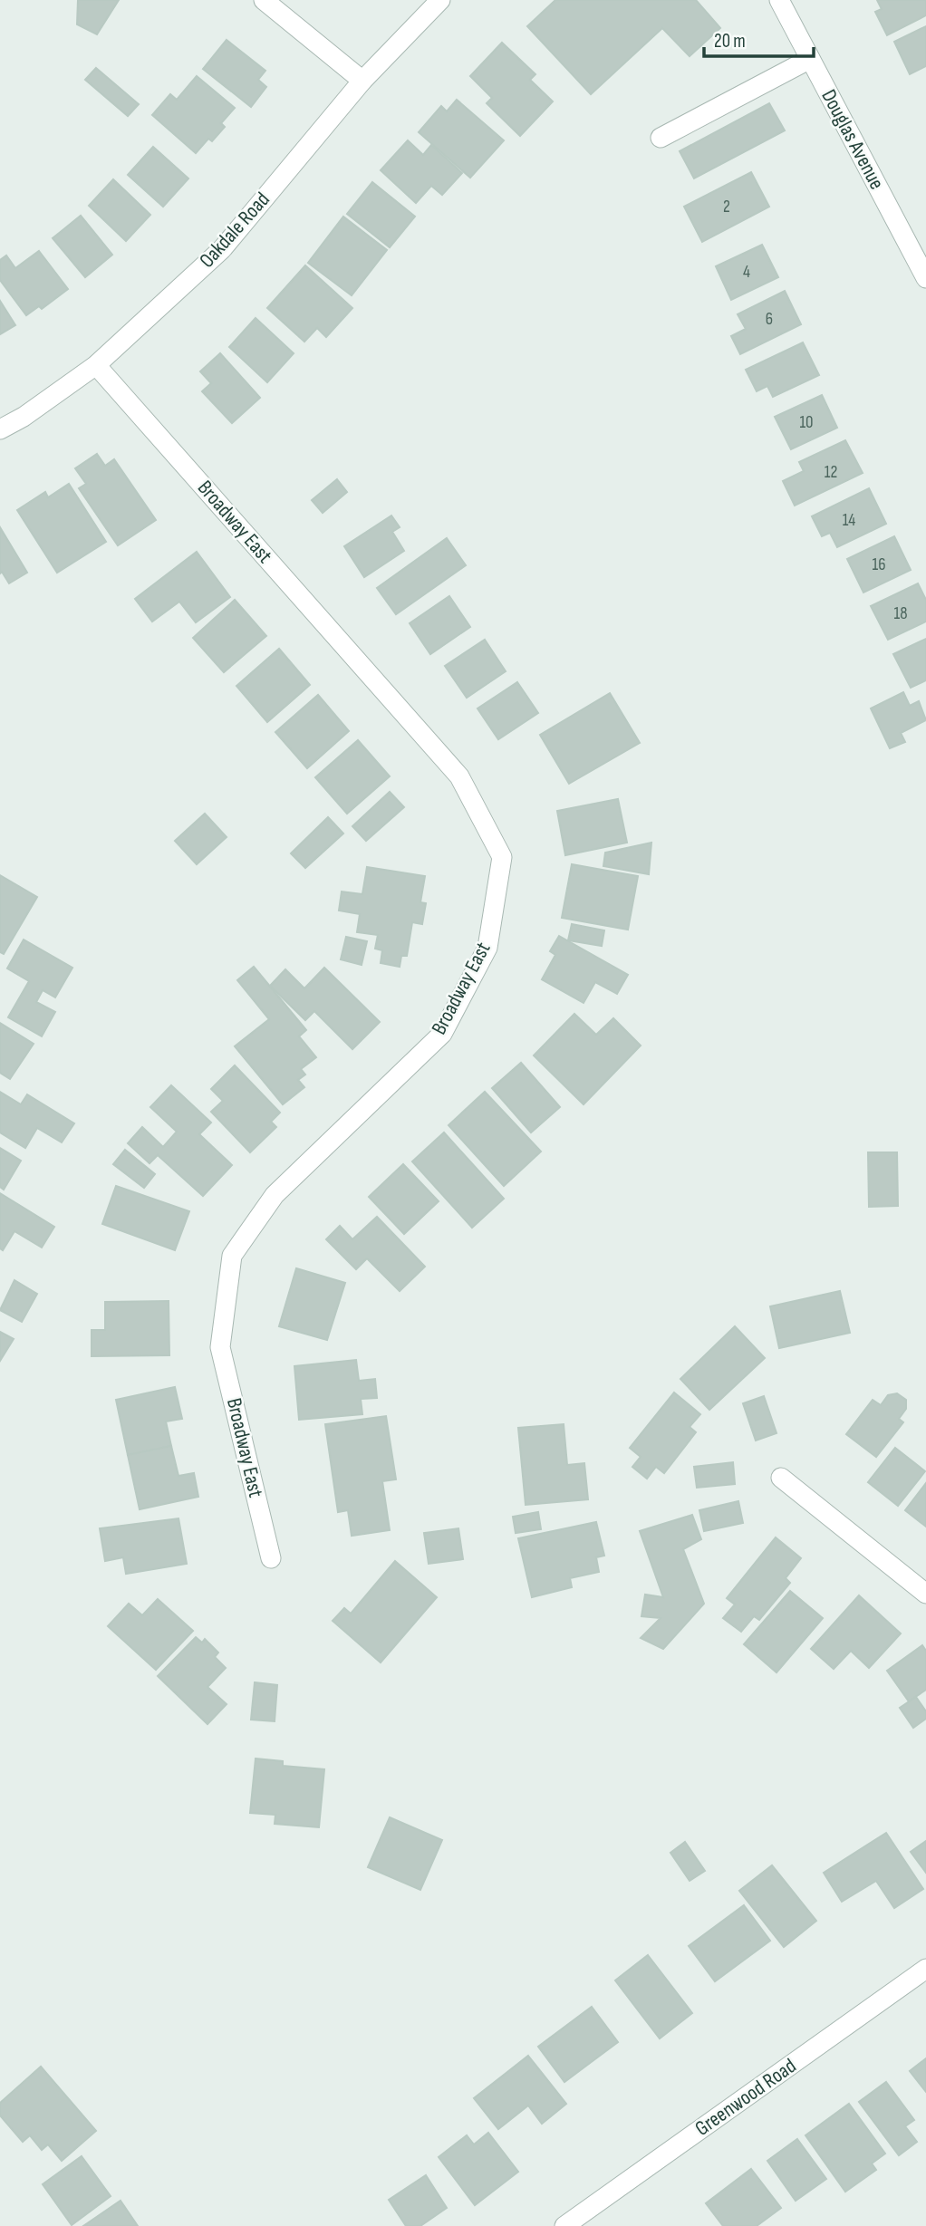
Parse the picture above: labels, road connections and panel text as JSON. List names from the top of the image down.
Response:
{
  "streets": {
    "street": [
      "Douglas Avenue",
      "Oakdale Road",
      "Broadway East",
      "Greenwood Road"
    ]
  },
  "crossings": [
    ["Oakdale Road", "Broadway East"]
  ],
  "house_numbers": [
    "2",
    "4",
    "6",
    "10",
    "12",
    "14",
    "16",
    "18"
  ],
  "scale_bar": "20 m"
}
